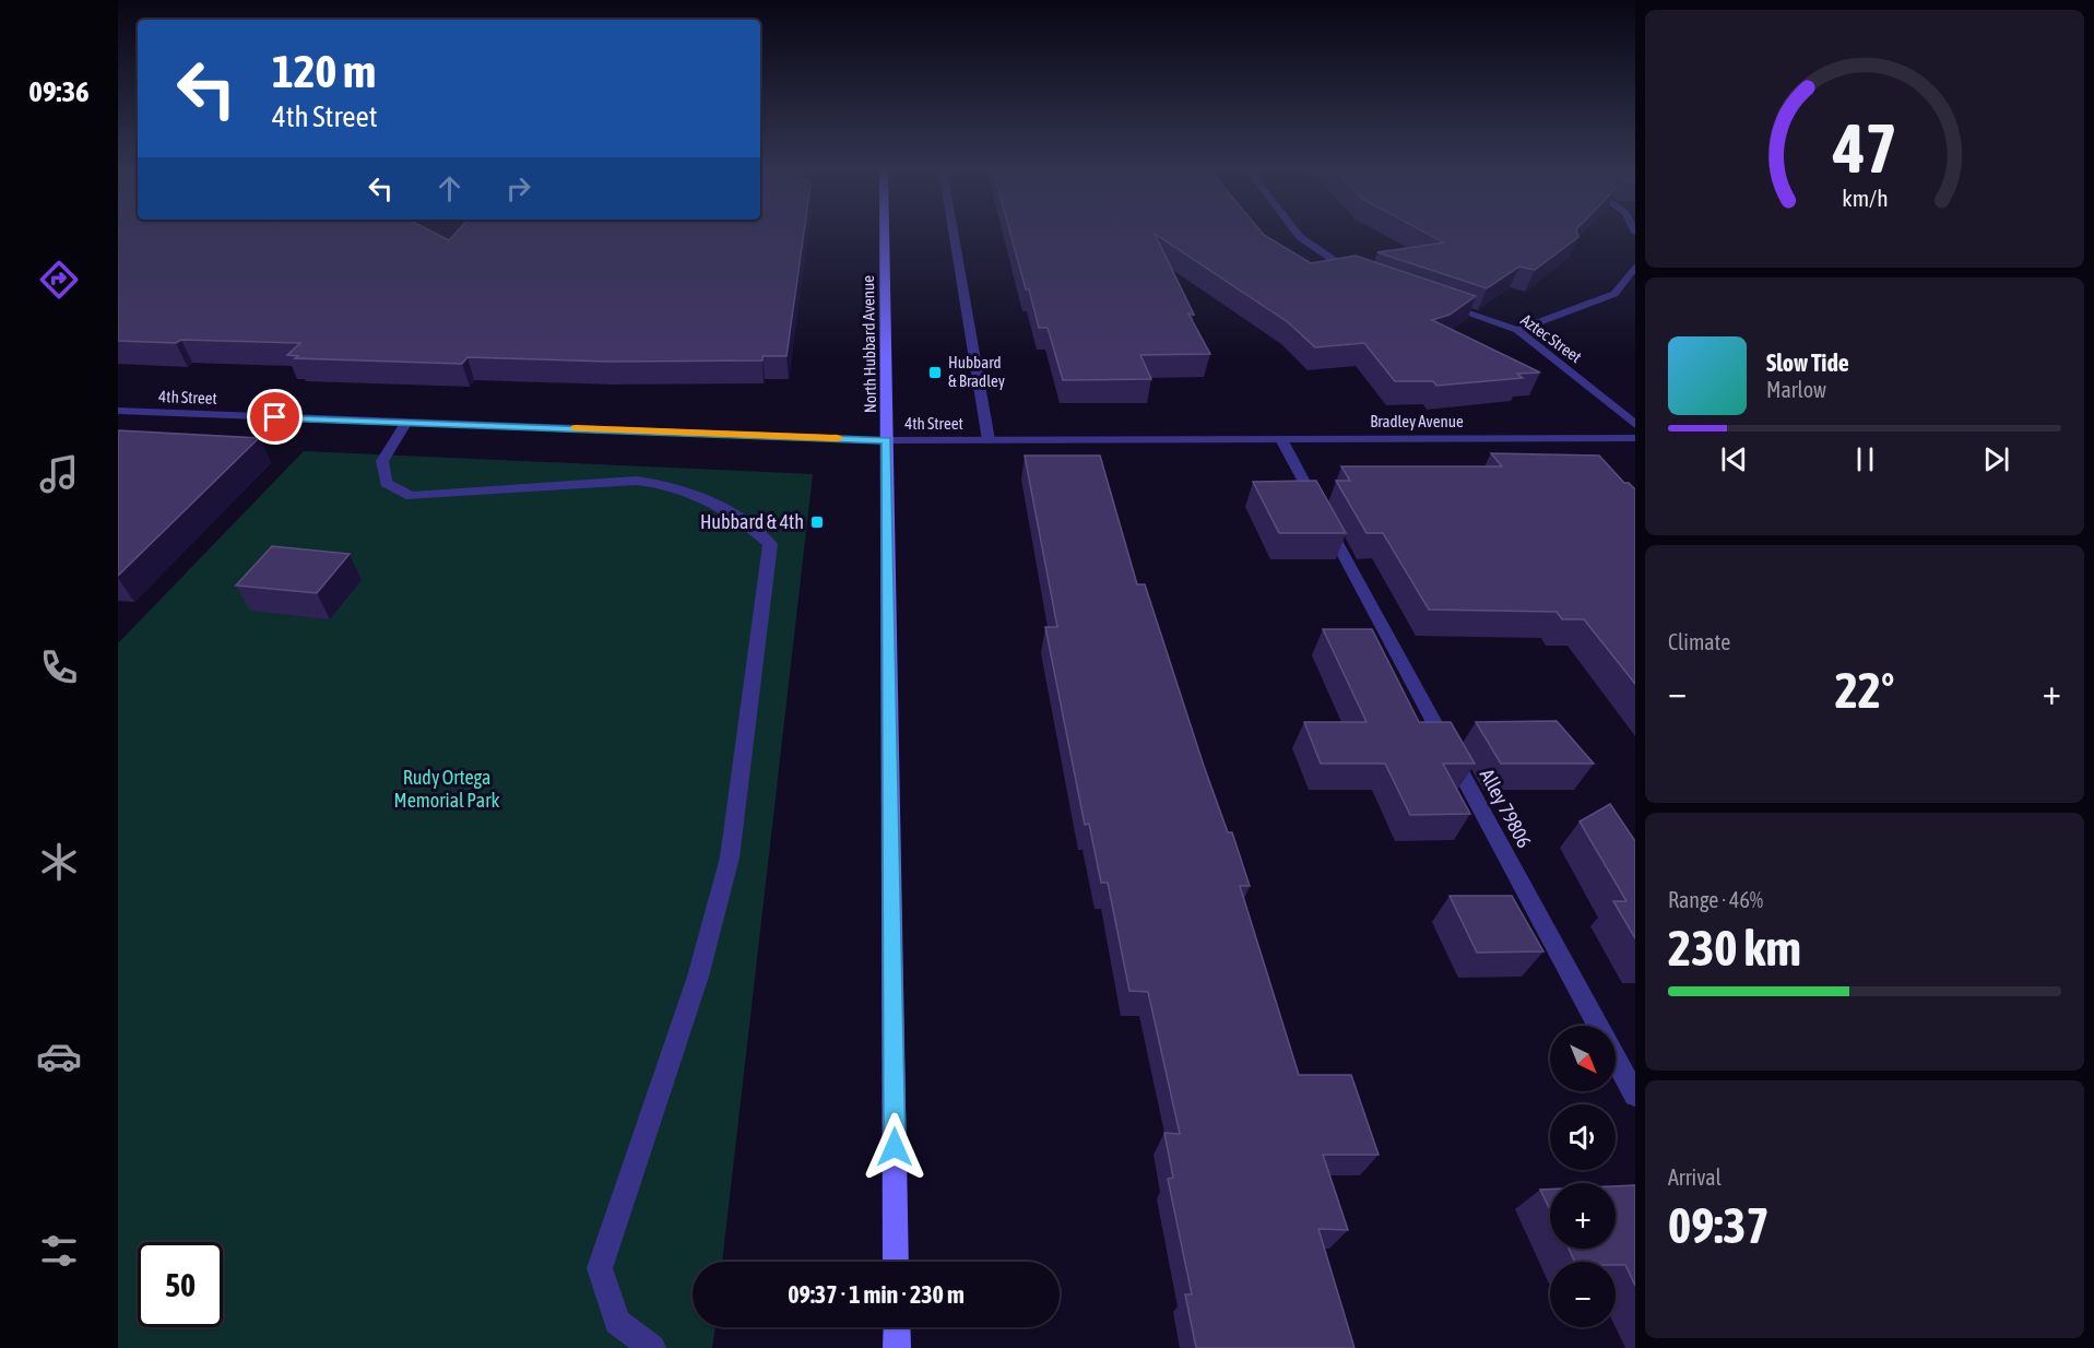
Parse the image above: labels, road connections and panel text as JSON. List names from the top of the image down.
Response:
{
  "streets": {
    "main road": ["North Hubbard Avenue"],
    "street": [
      "Aztec Street",
      "4th Street",
      "Bradley Avenue",
      "Alley 79806"
    ]
  },
  "crossings": [
    ["North Hubbard Avenue", "4th Street"],
    ["4th Street", "Bradley Avenue"],
    ["Bradley Avenue", "Alley 79806"]
  ],
  "parks": ["Rudy Ortega Memorial Park"],
  "places": {
    "transit": ["Hubbard & Bradley", "Hubbard & 4th"]
  },
  "north": "bottom right",
  "page": {
    "tabs": "09:36",
    "turn": ["120 m", "4th Street"],
    "song": ["Slow Tide", "Marlow"],
    "tile": [
      "Climate",
      ["Range · 46%", "230 km"],
      ["Arrival", "09:37"]
    ],
    "heat": ["−", "22°", "+"],
    "map_buttons": ["+", "−"],
    "limit": "50",
    "trip": "09:37 · 1 min · 230 m",
    "gauge": ["47", "km/h"]
  }
}
